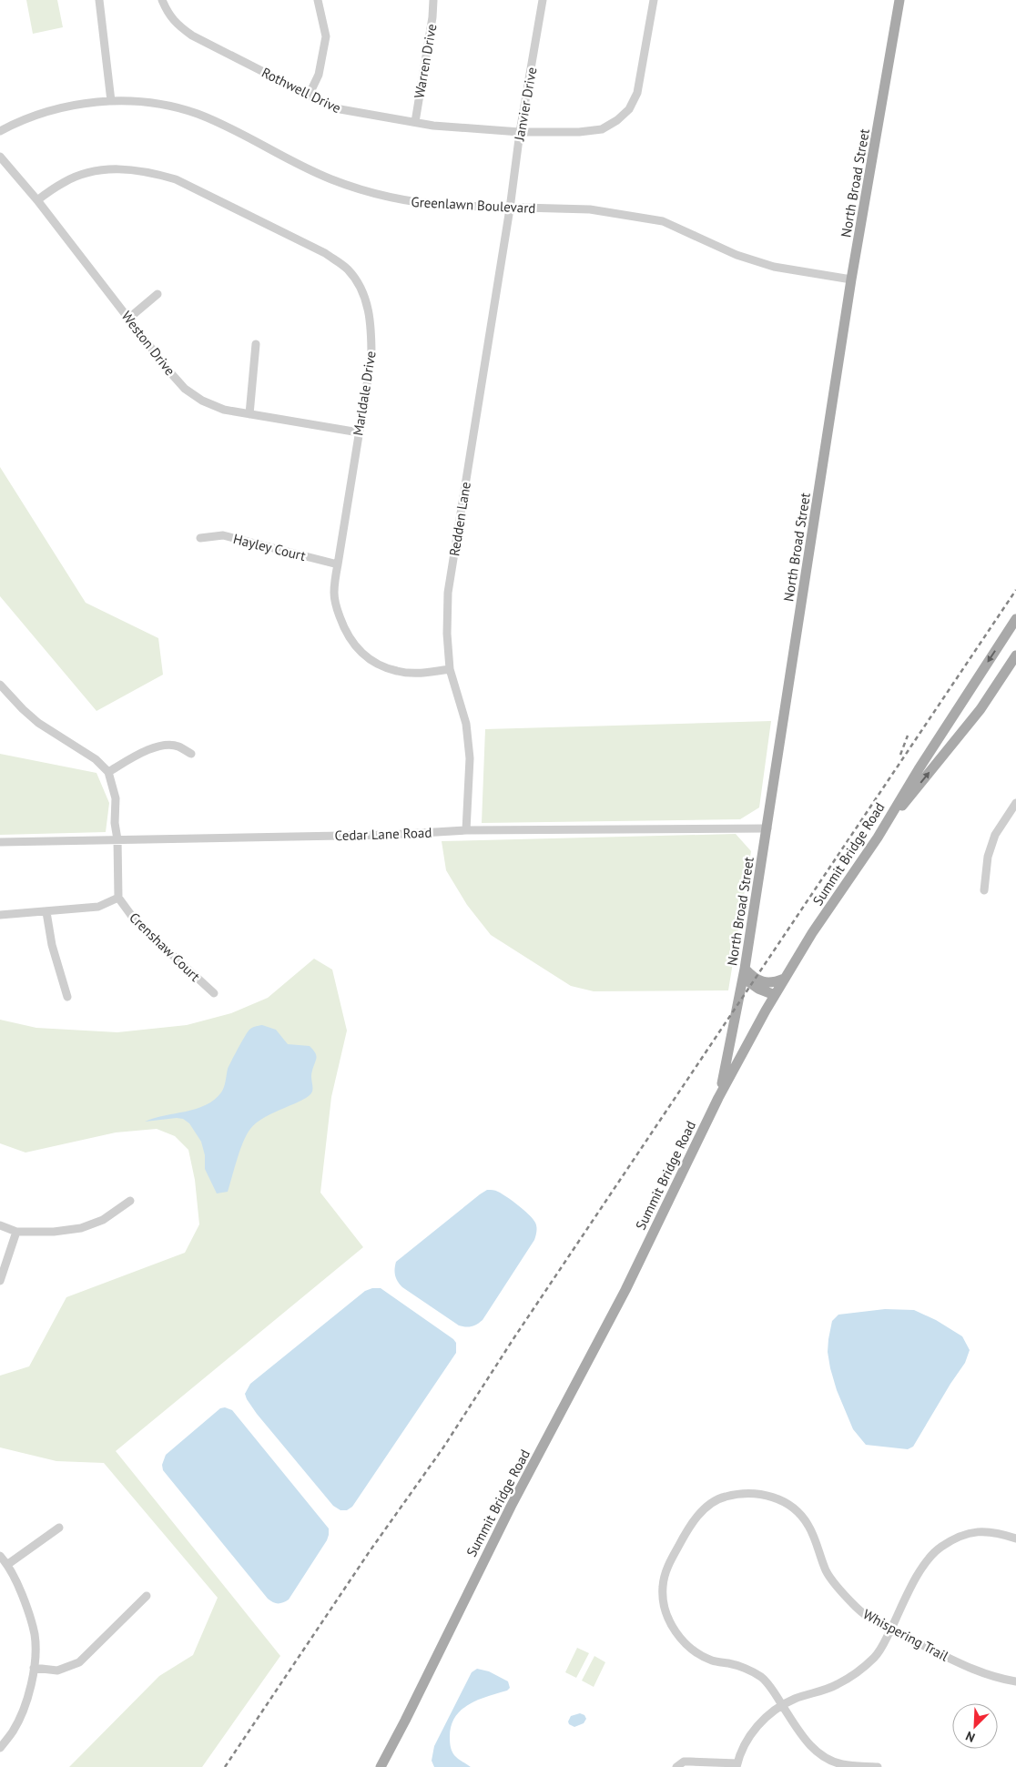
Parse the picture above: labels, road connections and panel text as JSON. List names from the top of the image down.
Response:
{
  "streets": {
    "main road": ["North Broad Street", "Summit Bridge Road"],
    "street": [
      "Warren Drive",
      "Rothwell Drive",
      "Janvier Drive",
      "Greenlawn Boulevard",
      "Weston Drive",
      "Marldale Drive",
      "Redden Lane",
      "Hayley Court",
      "Cedar Lane Road",
      "Crenshaw Court",
      "Whispering Trail"
    ]
  },
  "crossings": [
    ["Warren Drive", "Rothwell Drive"],
    ["Rothwell Drive", "Janvier Drive"],
    ["Janvier Drive", "Greenlawn Boulevard"],
    ["Janvier Drive", "Redden Lane"],
    ["North Broad Street", "Greenlawn Boulevard"],
    ["North Broad Street", "Cedar Lane Road"],
    ["North Broad Street", "Summit Bridge Road"],
    ["Greenlawn Boulevard", "Redden Lane"],
    ["Weston Drive", "Marldale Drive"],
    ["Marldale Drive", "Redden Lane"],
    ["Marldale Drive", "Hayley Court"],
    ["Redden Lane", "Cedar Lane Road"]
  ],
  "north": "bottom left"
}
